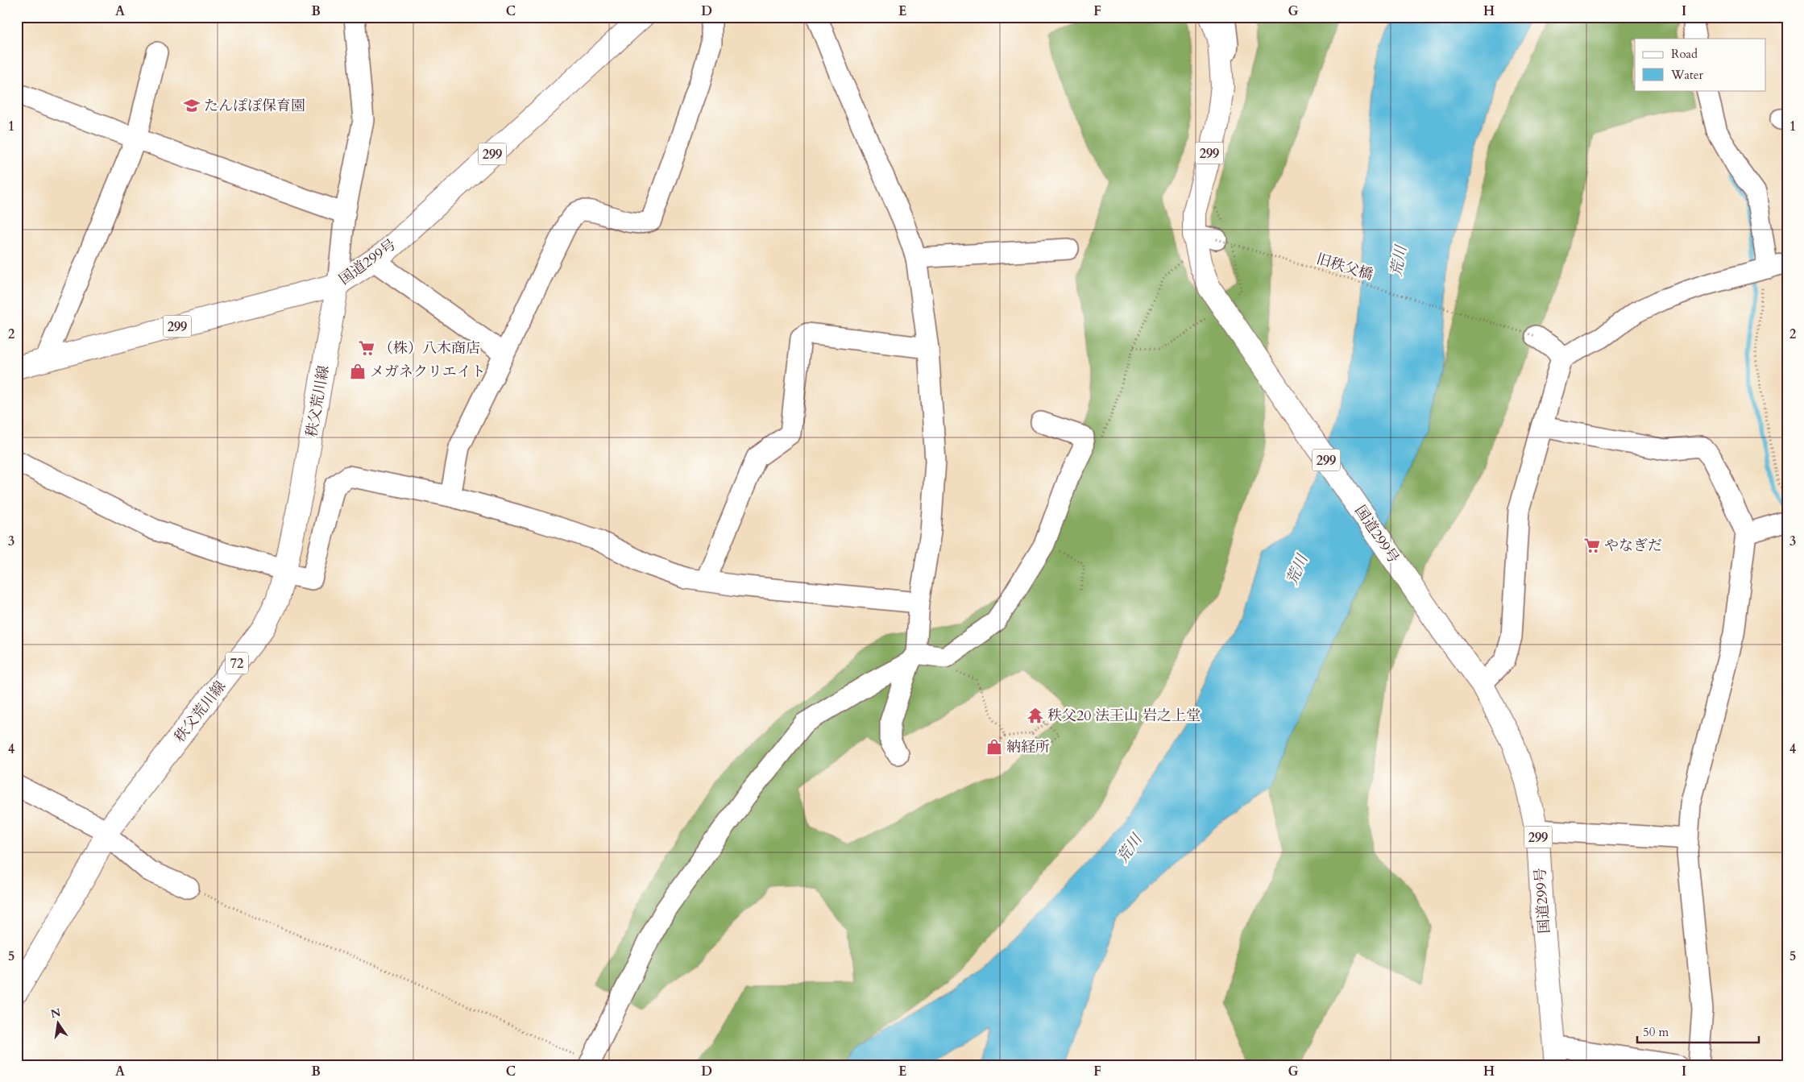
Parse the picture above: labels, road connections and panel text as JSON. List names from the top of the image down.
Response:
{
  "streets": {
    "main road": [
      "299",
      "国道299号",
      "秩父荒川線",
      "72"
    ],
    "path": ["旧秩父橋"]
  },
  "crossings": [
    ["国道299号", "秩父荒川線"]
  ],
  "water": ["荒川"],
  "places": {
    "school or university": ["たんぽぽ保育園"],
    "supermarket": ["（株）八木商店", "やなぎだ"],
    "shop": ["メガネクリエイト", "納経所"],
    "temple": ["秩父20 法王山 岩之上堂"]
  },
  "legend": ["Road", "Water"],
  "scale_bar": "50 m",
  "north": "top",
  "grid": {
    "columns": [
      "A",
      "B",
      "C",
      "D",
      "E",
      "F",
      "G",
      "H",
      "I"
    ],
    "rows": [
      "1",
      "2",
      "3",
      "4",
      "5"
    ]
  }
}
